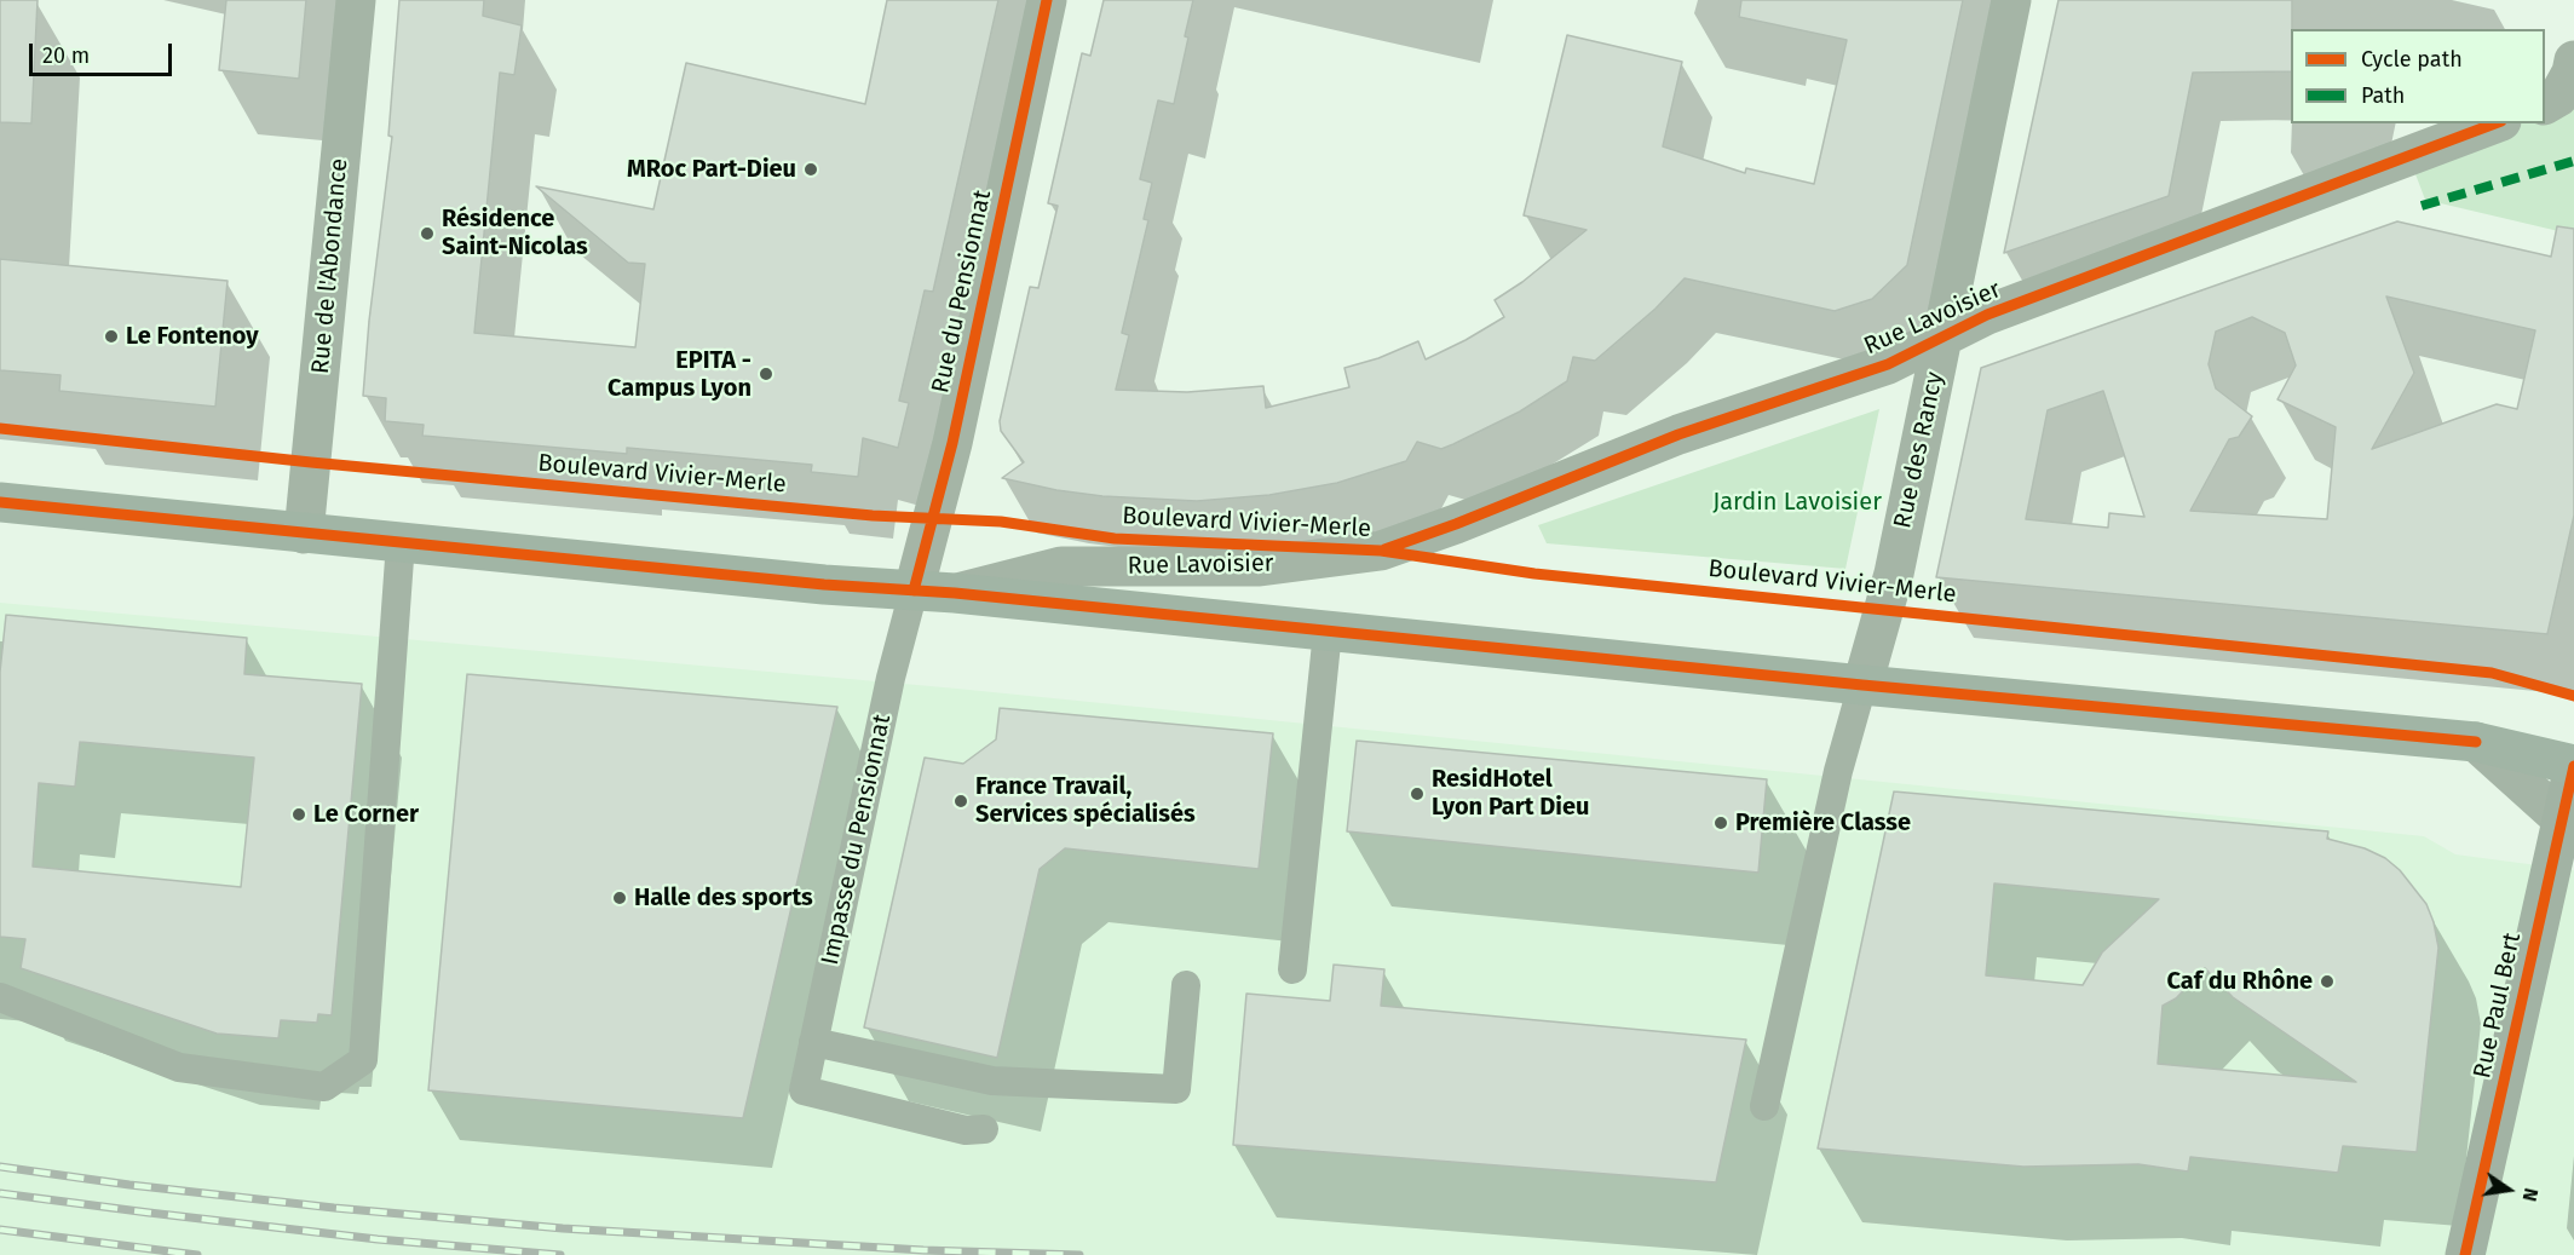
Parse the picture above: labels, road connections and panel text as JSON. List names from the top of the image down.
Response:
{
  "streets": {
    "main road": ["Rue Paul Bert"],
    "street": [
      "Rue de l'Abondance",
      "Rue du Pensionnat",
      "Rue Lavoisier",
      "Rue des Rancy"
    ],
    "lane": ["Impasse du Pensionnat"],
    "cycle path": ["Boulevard Vivier-Merle"]
  },
  "crossings": [
    ["Rue du Pensionnat", "Impasse du Pensionnat"],
    ["Rue Lavoisier", "Rue des Rancy"]
  ],
  "parks": ["Jardin Lavoisier"],
  "places": [
    "MRoc Part-Dieu",
    "Résidence Saint-Nicolas",
    "Le Fontenoy",
    "EPITA - Campus Lyon",
    "ResidHotel Lyon Part Dieu",
    "France Travail, Services spécialisés",
    "Le Corner",
    "Première Classe",
    "Halle des sports",
    "Caf du Rhône"
  ],
  "legend": ["Cycle path", "Path"],
  "scale_bar": "20 m",
  "north": "right"
}
